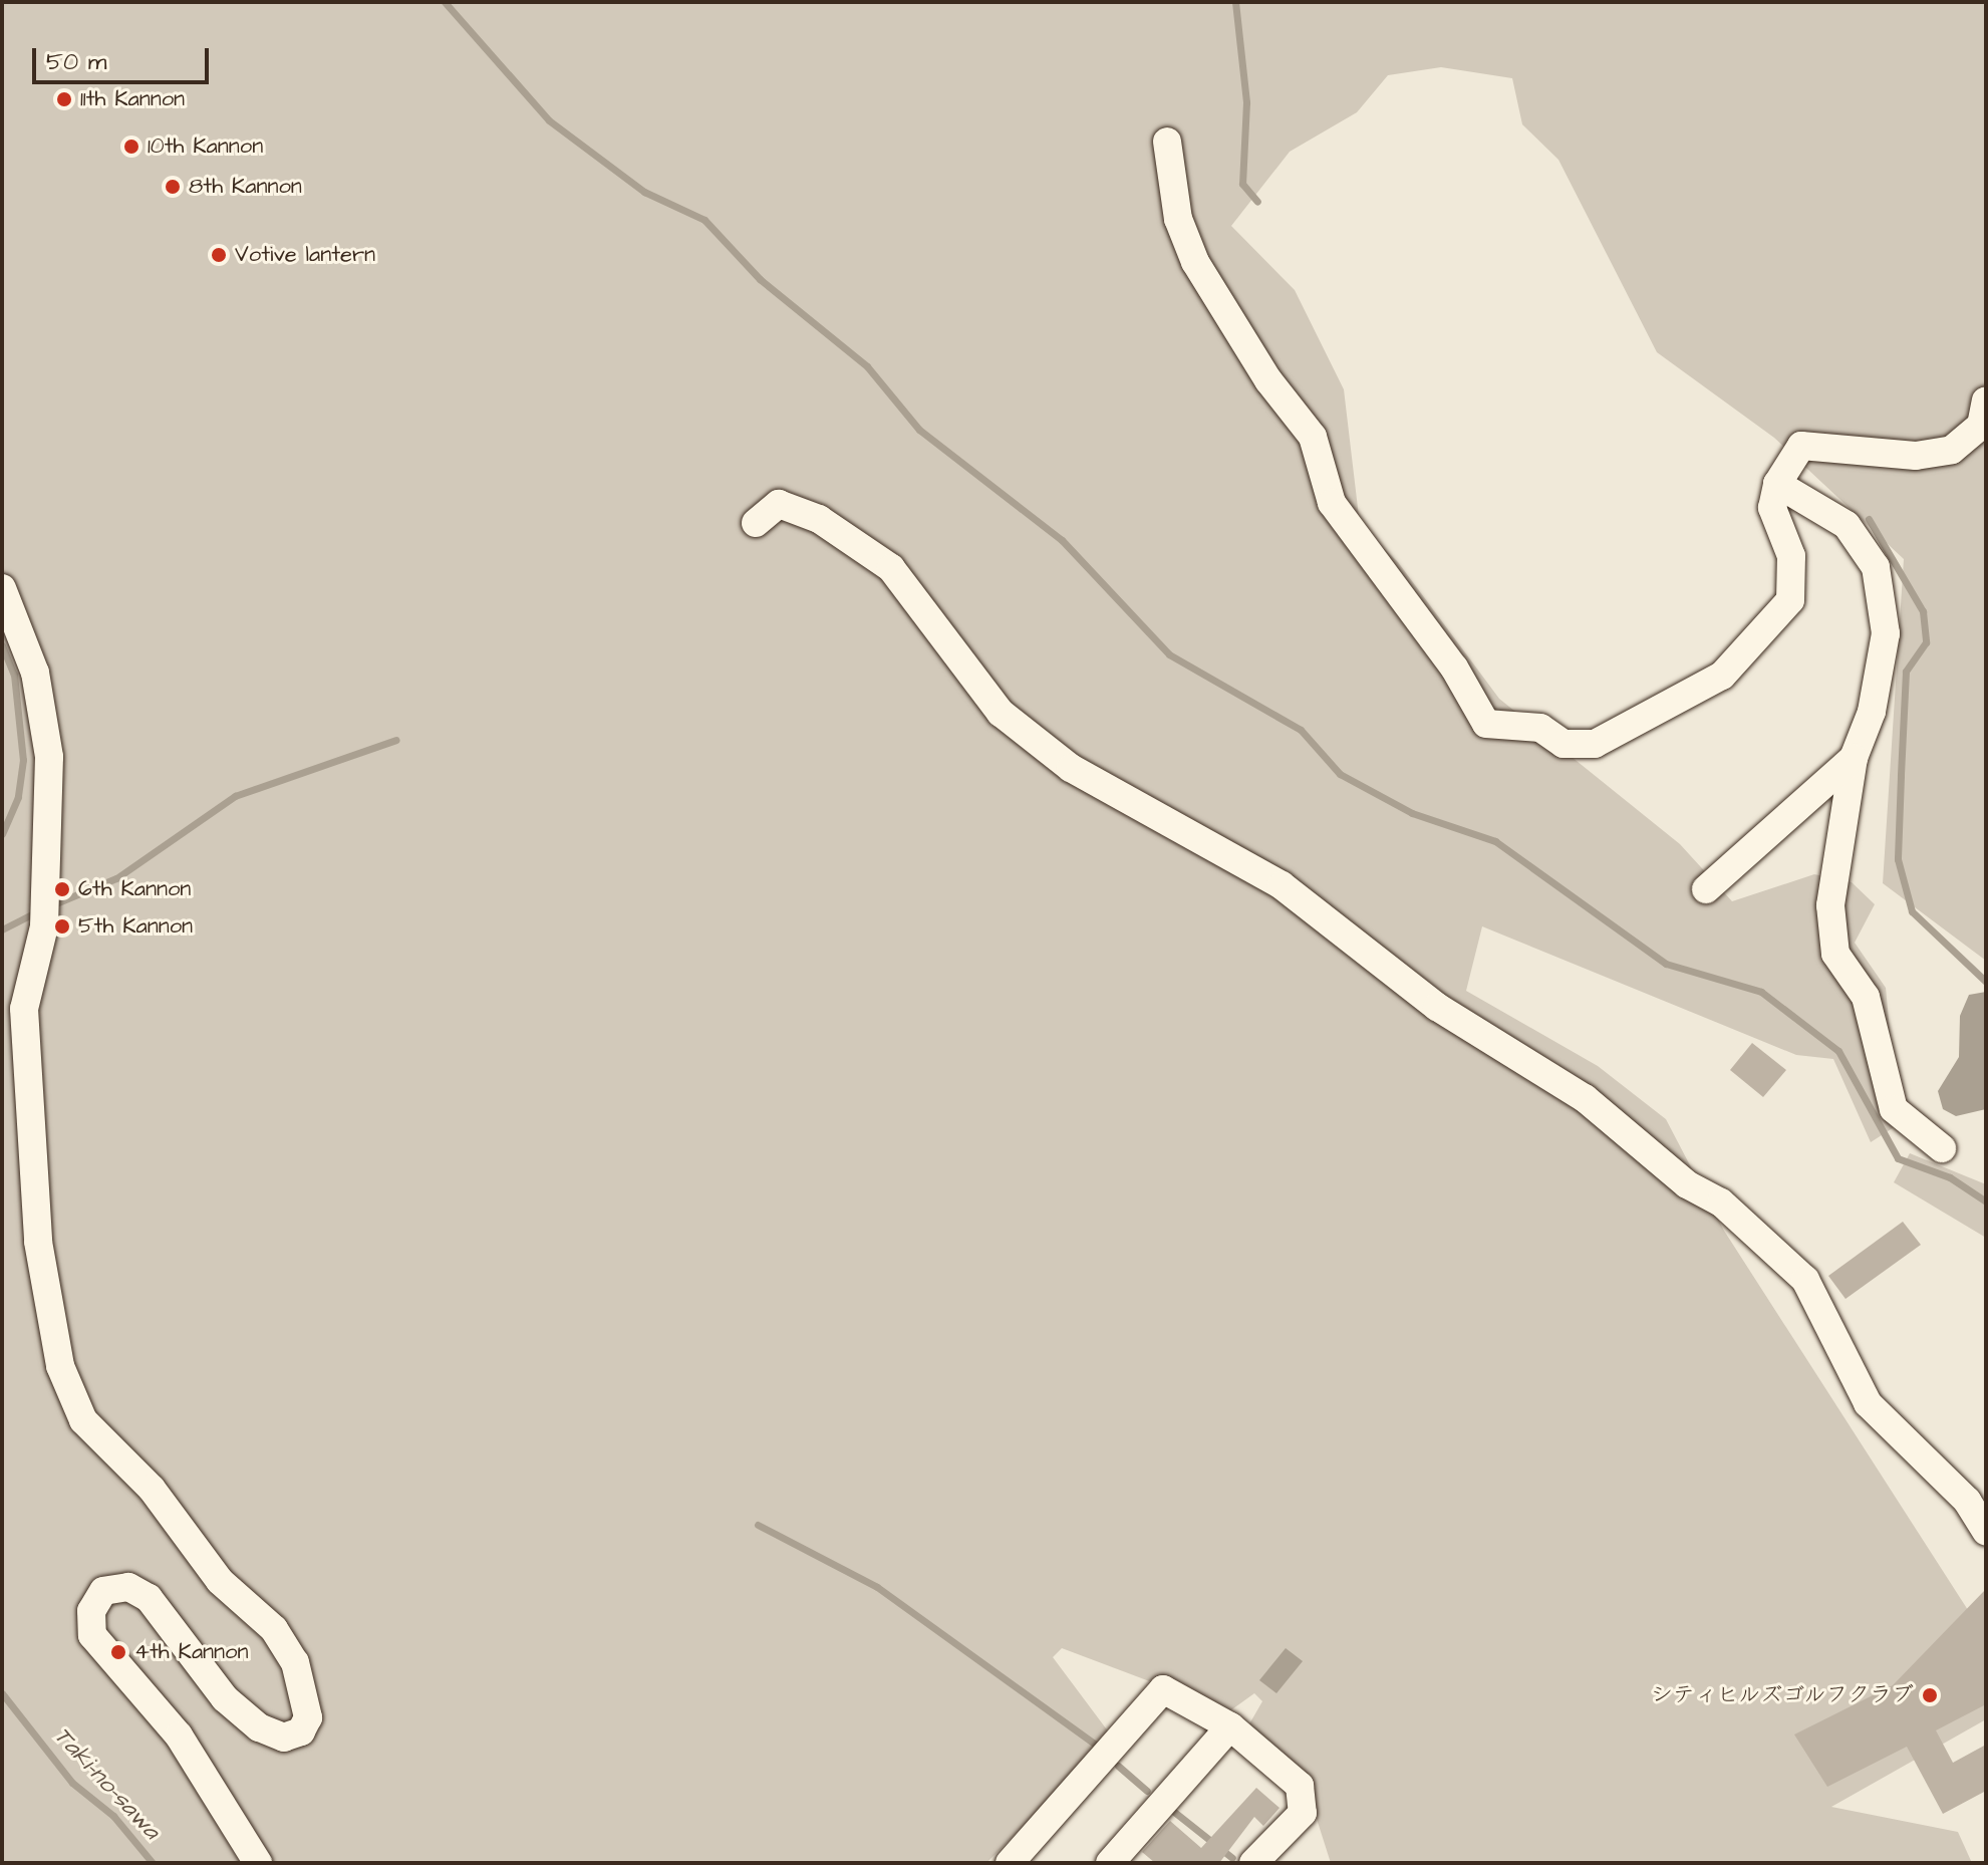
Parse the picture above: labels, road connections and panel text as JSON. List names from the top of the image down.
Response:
{
  "water": ["Taki-no-sawa"],
  "places": [
    "11th Kannon",
    "10th Kannon",
    "8th Kannon",
    "Votive lantern",
    "6th Kannon",
    "5th Kannon",
    "4th Kannon",
    "シティヒルズゴルフクラブ"
  ],
  "scale_bar": "50 m"
}
